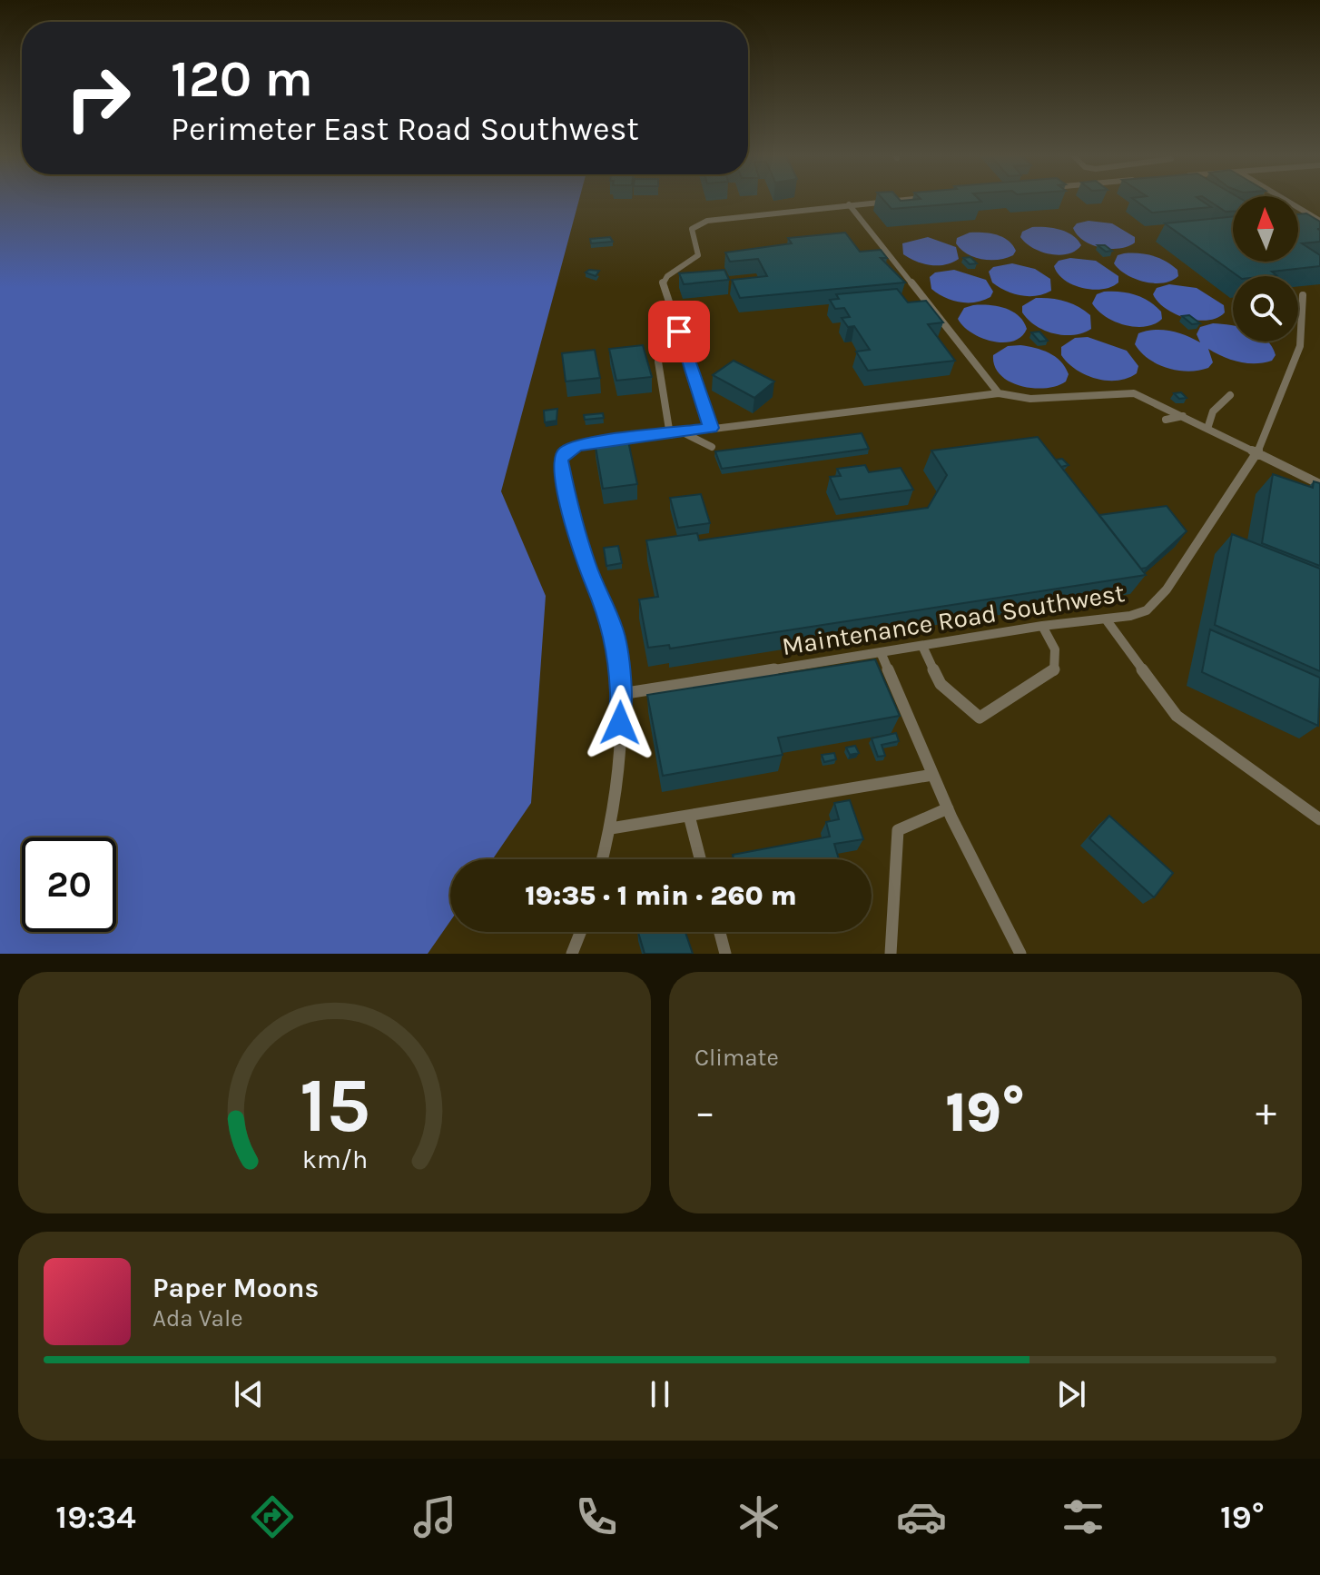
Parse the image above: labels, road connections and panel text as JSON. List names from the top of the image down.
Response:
{
  "streets": {
    "lane": ["Maintenance Road Southwest"]
  },
  "north": "top",
  "page": {
    "turn": ["120 m", "Perimeter East Road Southwest"],
    "limit": "20",
    "trip": "19:35 · 1 min · 260 m",
    "tile": "Climate",
    "heat": ["−", "19°", "+"],
    "song": ["Paper Moons", "Ada Vale"],
    "tabs": ["19:34", "19°"],
    "gauge": ["15", "km/h"]
  }
}
